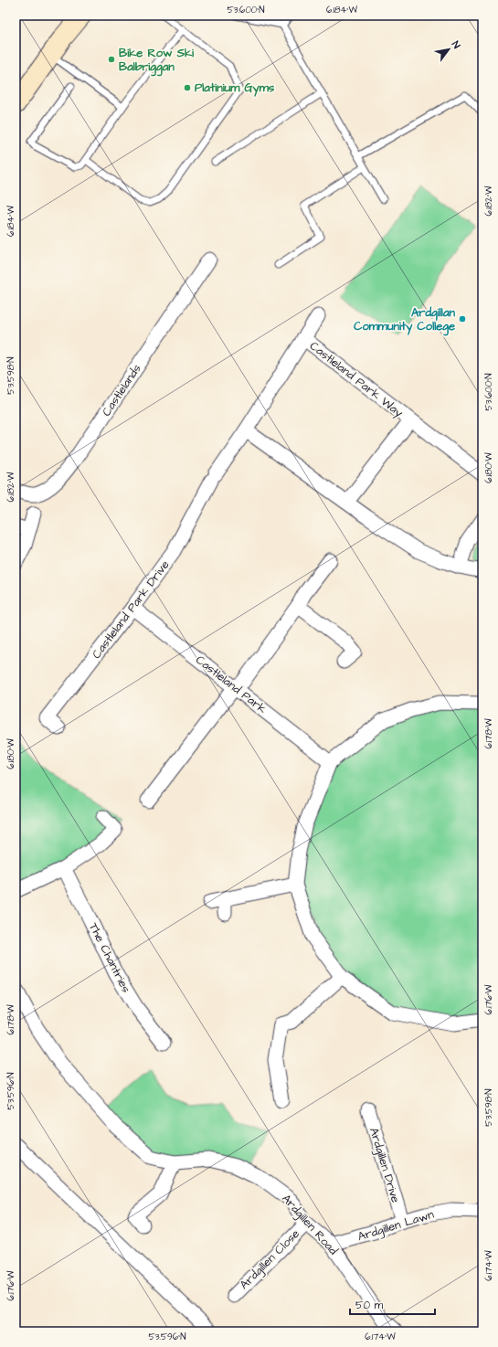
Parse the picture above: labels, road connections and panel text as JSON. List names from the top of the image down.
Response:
{
  "streets": {
    "street": [
      "Castleland Park Way",
      "Castlelands",
      "Castleland Park Drive",
      "Castleland Park",
      "The Chantries",
      "Ardgillen Drive",
      "Ardgillen Road",
      "Ardgillen Lawn",
      "Ardgillen Close"
    ]
  },
  "crossings": [
    ["Castleland Park Way", "Castleland Park Drive"],
    ["Castleland Park Drive", "Castleland Park"],
    ["Ardgillen Drive", "Ardgillen Lawn"],
    ["Ardgillen Road", "Ardgillen Lawn"],
    ["Ardgillen Road", "Ardgillen Close"]
  ],
  "places": ["Bike Row Ski Balbriggan", "Platinium Gyms", "Ardgillan Community College"],
  "scale_bar": "50 m",
  "north": "top right",
  "coordinates": [
    "53.600°N",
    "6.184°W",
    "6.182°W",
    "53.598°N",
    "6.180°W",
    "6.178°W",
    "6.176°W",
    "53.596°N",
    "6.174°W"
  ]
}
